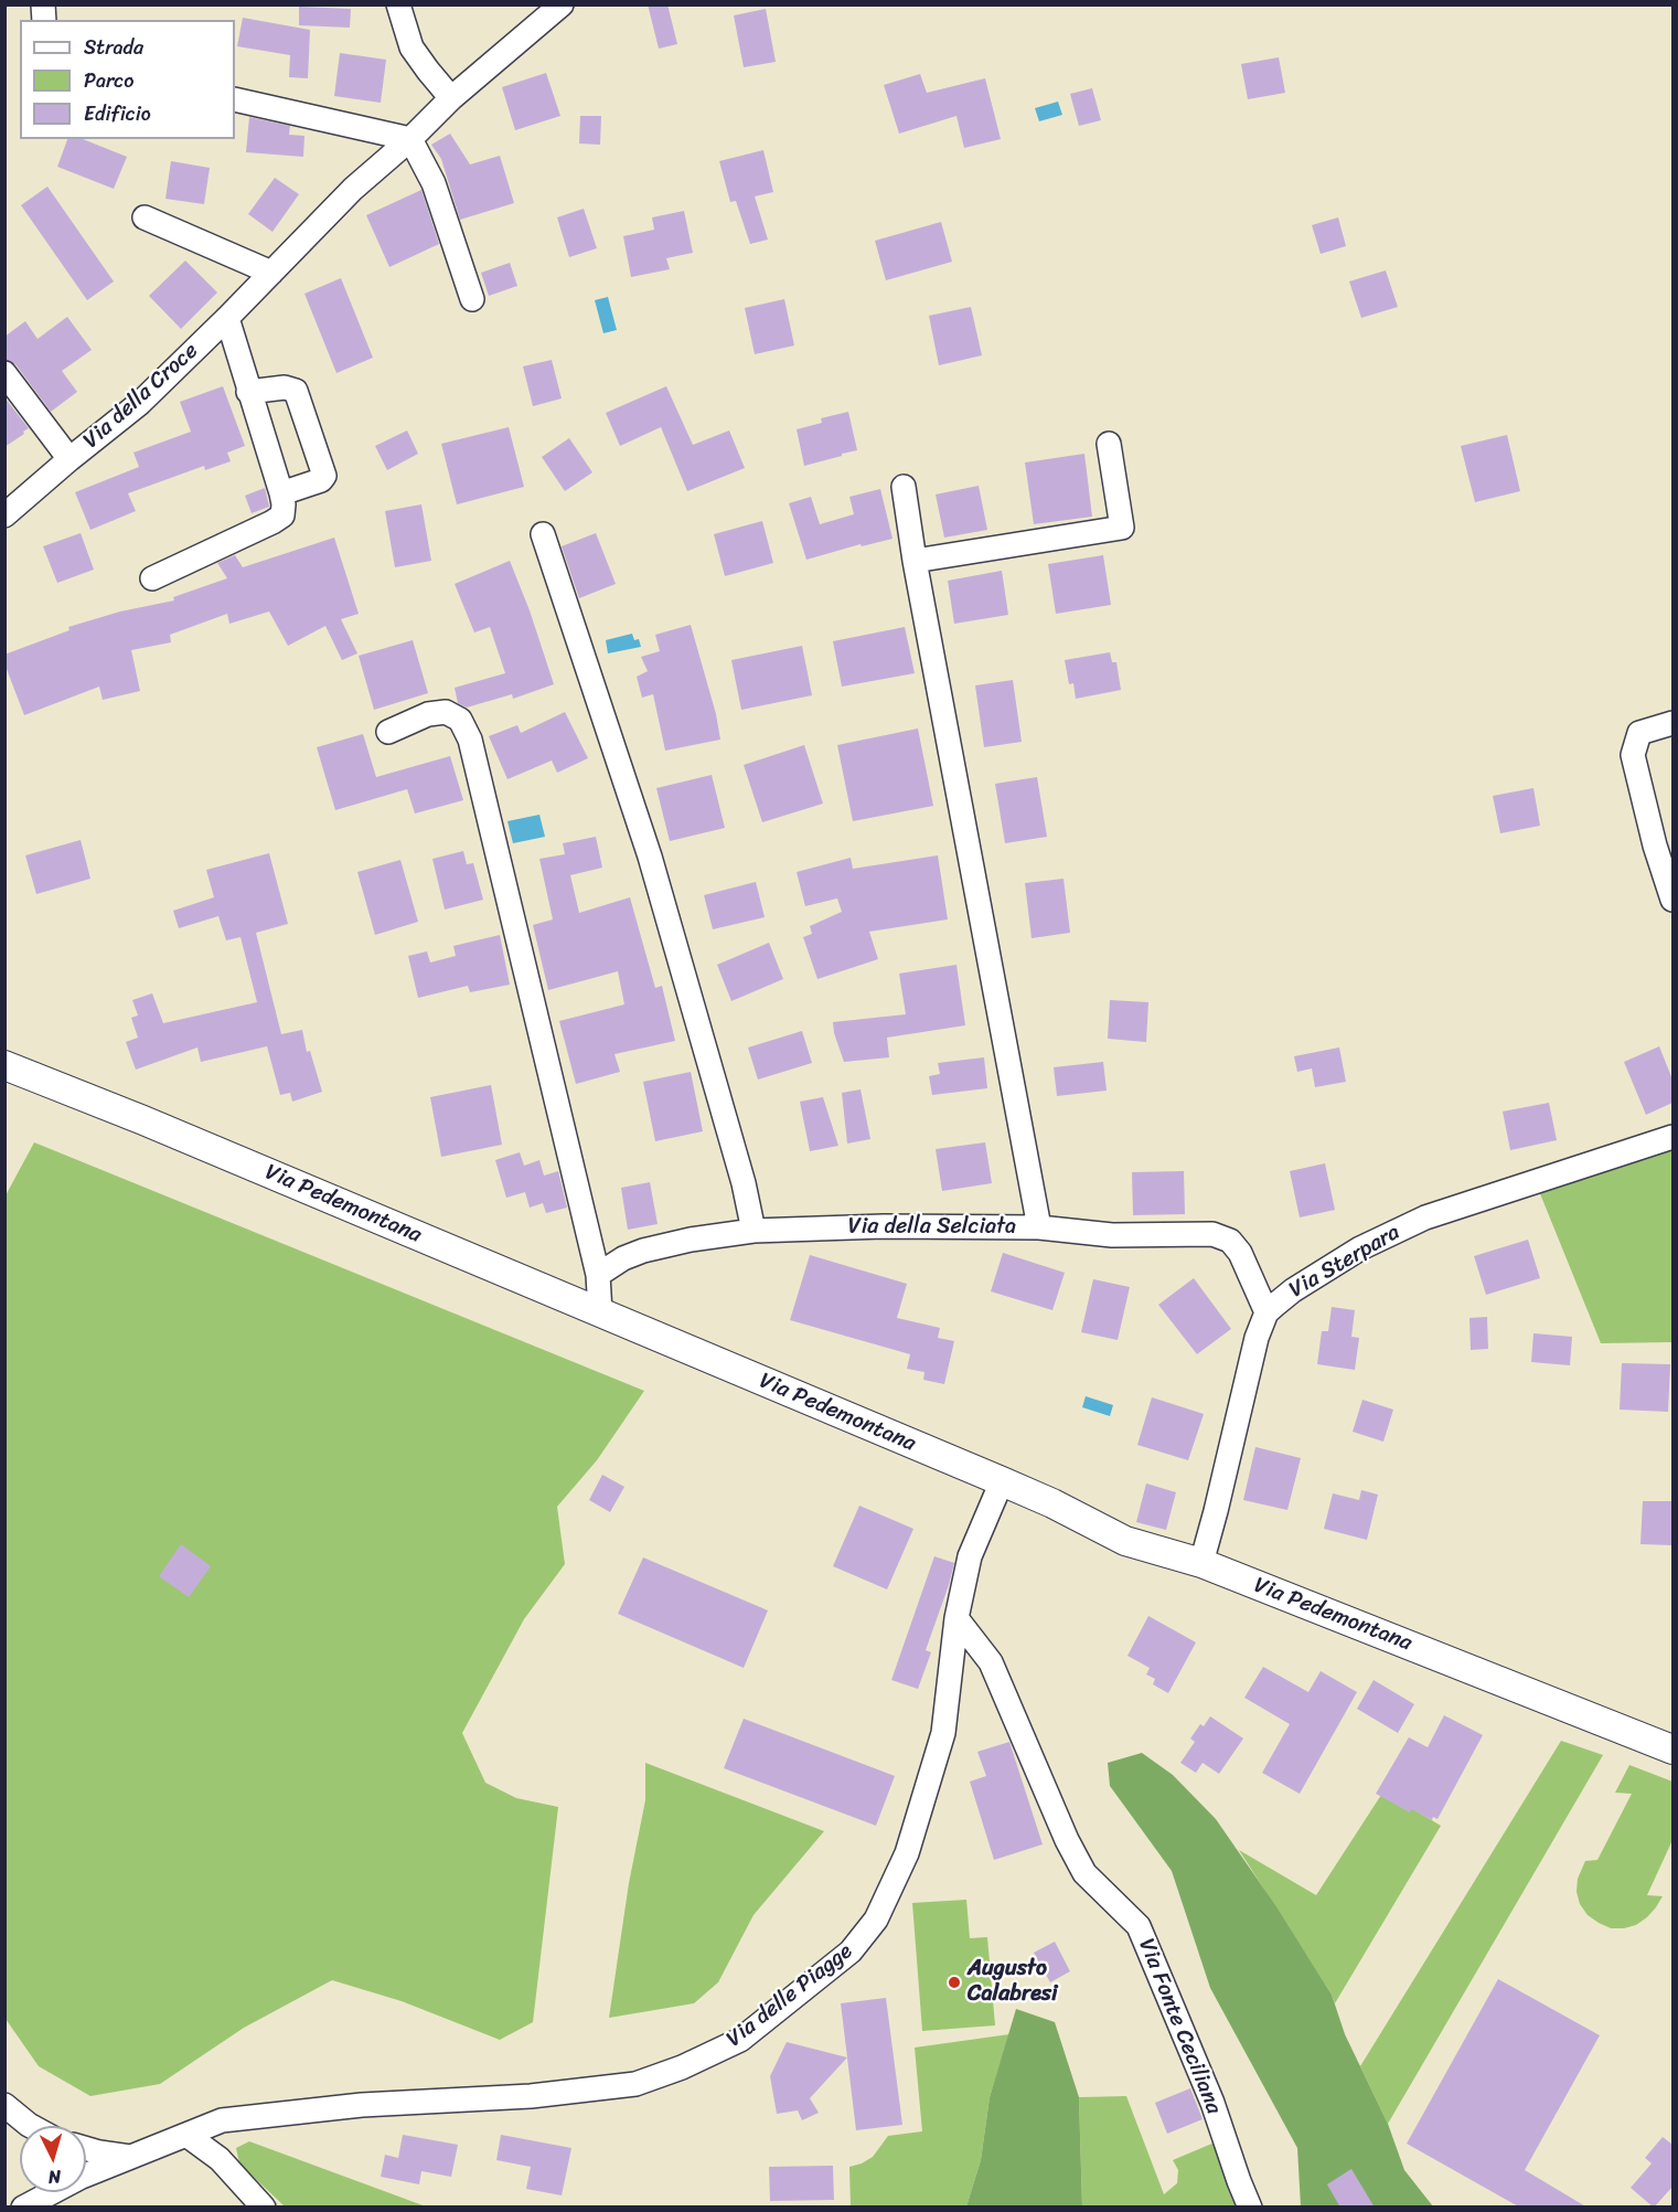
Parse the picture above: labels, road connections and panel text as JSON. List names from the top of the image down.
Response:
{
  "streets": {
    "street": [
      "Via della Croce",
      "Via Pedemontana",
      "Via della Selciata",
      "Via Sterpara",
      "Via delle Piagge",
      "Via Fonte Ceciliana"
    ]
  },
  "crossings": [
    ["Via Pedemontana", "Via Sterpara"],
    ["Via Pedemontana", "Via delle Piagge"],
    ["Via della Selciata", "Via Sterpara"],
    ["Via delle Piagge", "Via Fonte Ceciliana"]
  ],
  "places": ["Augusto Calabresi"],
  "legend": ["Strada", "Parco", "Edificio"],
  "north": "bottom"
}
